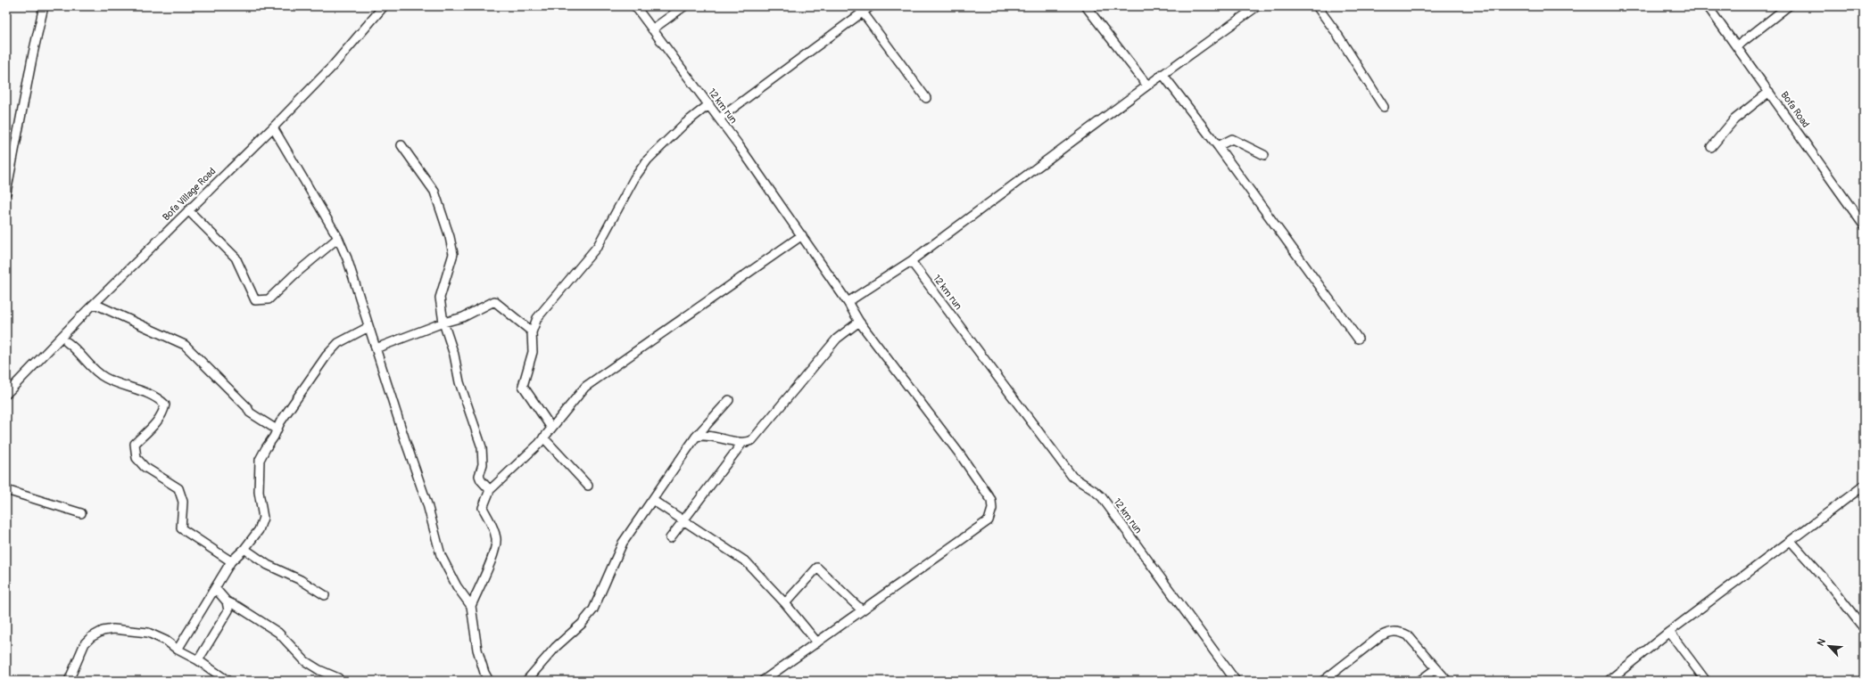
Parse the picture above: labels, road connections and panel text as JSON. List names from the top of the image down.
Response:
{
  "streets": {
    "street": ["12 km run", "Bofa Road", "Bofa Village Road"]
  },
  "north": "top left"
}
